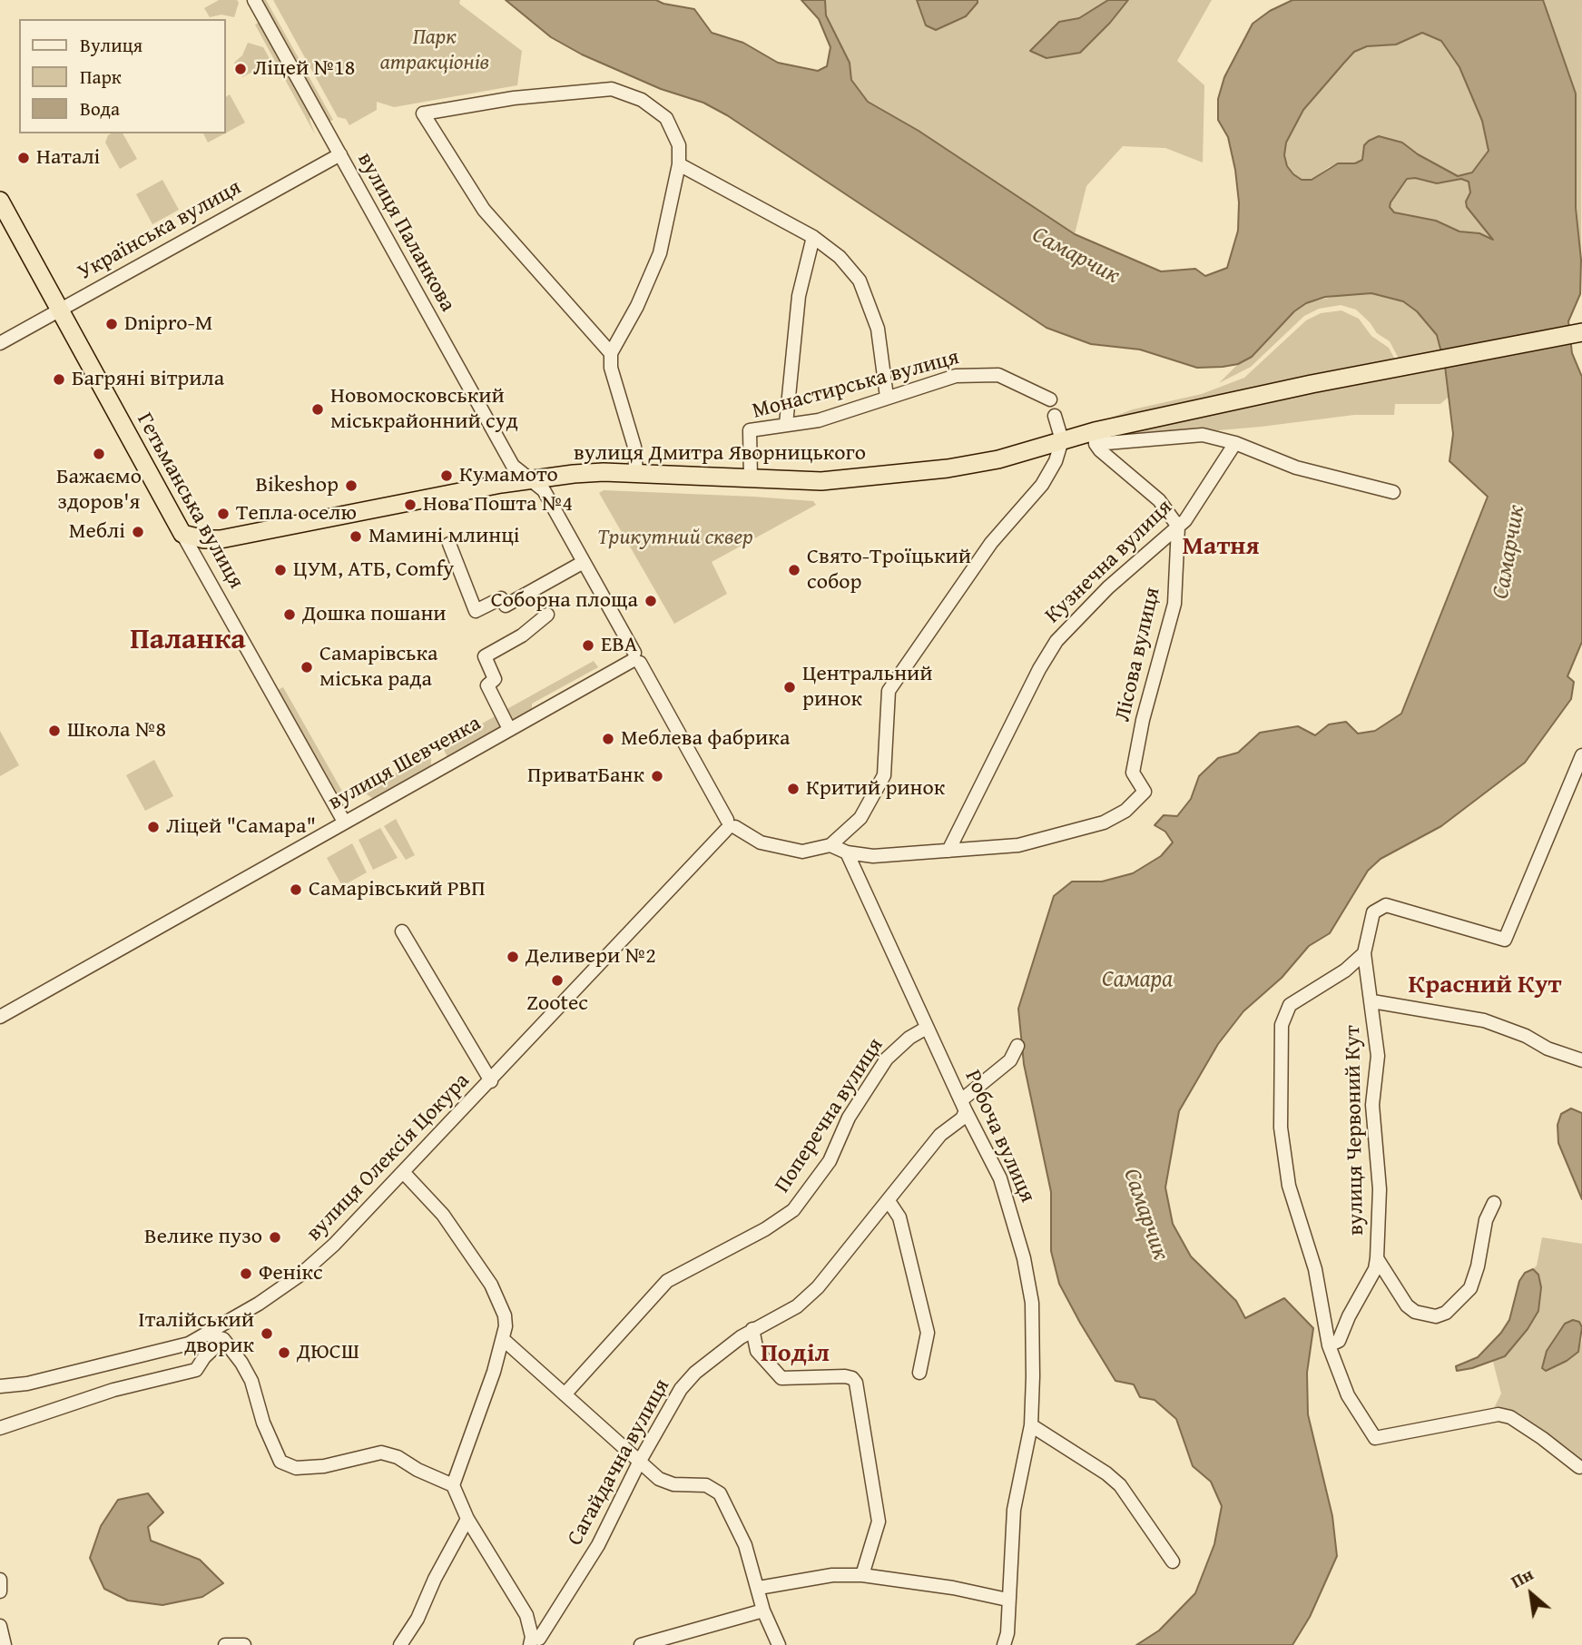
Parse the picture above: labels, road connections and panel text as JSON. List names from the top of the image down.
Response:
{
  "streets": {
    "highway": ["вулиця Дмитра Яворницького", "Гетьманська вулиця"],
    "street": [
      "Українська вулиця",
      "вулиця Паланкова",
      "Монастирська вулиця",
      "Кузнечна вулиця",
      "Лісова вулиця",
      "вулиця Шевченка",
      "Поперечна вулиця",
      "вулиця Червоний Кут",
      "Робоча вулиця",
      "вулиця Олексія Цокура",
      "Сагайдачна вулиця"
    ]
  },
  "crossings": [
    ["Українська вулиця", "вулиця Паланкова"],
    ["Українська вулиця", "Гетьманська вулиця"],
    ["вулиця Паланкова", "вулиця Дмитра Яворницького"],
    ["Монастирська вулиця", "вулиця Дмитра Яворницького"],
    ["вулиця Дмитра Яворницького", "Гетьманська вулиця"],
    ["Гетьманська вулиця", "вулиця Шевченка"],
    ["Кузнечна вулиця", "Лісова вулиця"],
    ["Поперечна вулиця", "Робоча вулиця"],
    ["Робоча вулиця", "Сагайдачна вулиця"]
  ],
  "districts": [
    "Матня",
    "Паланка",
    "Красний Кут",
    "Поділ"
  ],
  "water": ["Самарчик", "Самара"],
  "parks": ["Парк атракціонів", "Трикутний сквер"],
  "places": [
    "Ліцей №18",
    "Наталі",
    "Dnipro-M",
    "Багряні вітрила",
    "Новомосковський міськрайонний суд",
    "Бажаємо здоров'я",
    "Кумамото",
    "Bikeshop",
    "Нова Пошта №4",
    "Тепла оселю",
    "Меблі",
    "Мамині млинці",
    "ЦУМ, АТБ, Comfy",
    "Свято-Троїцький собор",
    "Соборна площа",
    "Дошка пошани",
    "ЕВА",
    "Самарівська міська рада",
    "Центральний ринок",
    "Школа №8",
    "Меблева фабрика",
    "ПриватБанк",
    "Критий ринок",
    "Ліцей \"Самара\"",
    "Самарівський РВП",
    "Деливери №2",
    "Zootec",
    "Велике пузо",
    "Фенікс",
    "Італійський дворик",
    "ДЮСШ"
  ],
  "legend": ["Вулиця", "Парк", "Вода"],
  "north": "top left"
}
